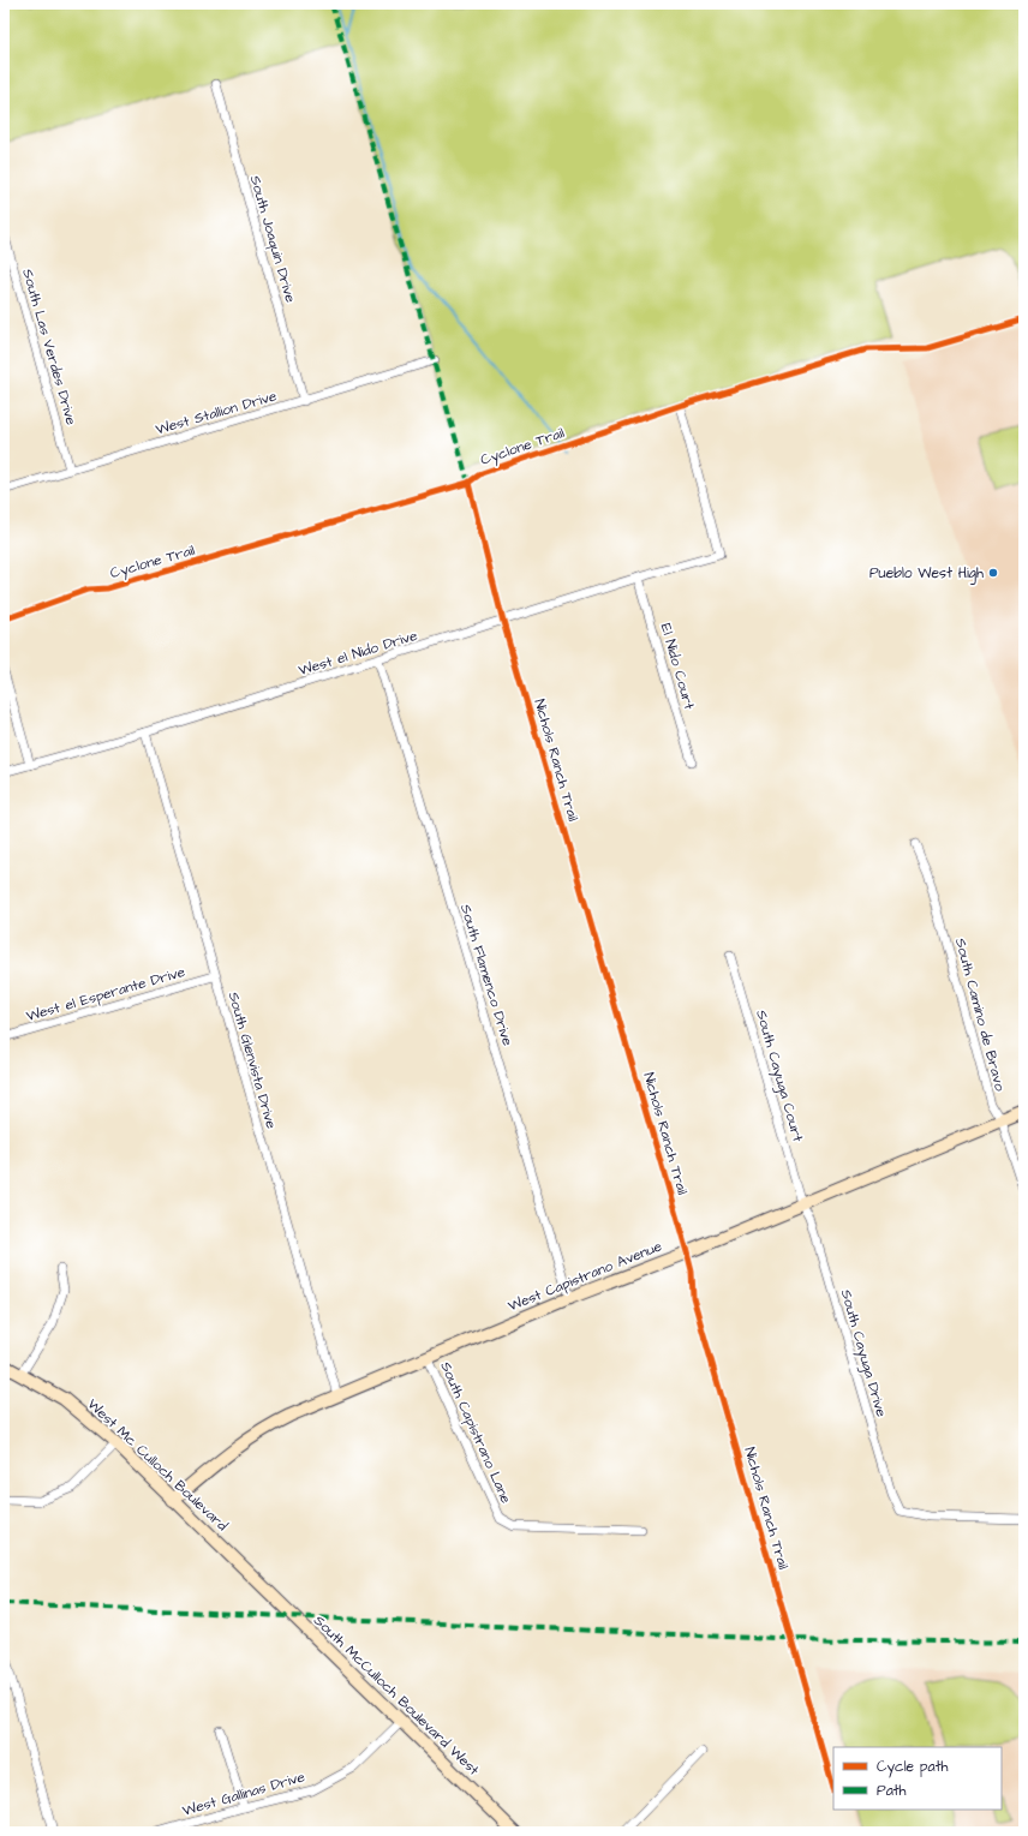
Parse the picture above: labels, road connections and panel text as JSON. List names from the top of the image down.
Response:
{
  "streets": {
    "street": [
      "South Joaquin Drive",
      "South Las Verdes Drive",
      "West Stallion Drive",
      "West el Nido Drive",
      "El Nido Court",
      "South Flamenco Drive",
      "West el Esperante Drive",
      "South Camino de Bravo",
      "South Glenvista Drive",
      "South Cayuga Court",
      "West Capistrano Avenue",
      "South Cayuga Drive",
      "South Capistrano Lane",
      "West Mc Culloch Boulevard",
      "South McCulloch Boulevard West",
      "West Gallinas Drive"
    ],
    "cycle path": ["Cyclone Trail", "Nichols Ranch Trail"]
  },
  "crossings": [
    ["South Joaquin Drive", "West Stallion Drive"],
    ["South Las Verdes Drive", "West Stallion Drive"],
    ["West el Nido Drive", "El Nido Court"],
    ["West el Nido Drive", "South Flamenco Drive"],
    ["West el Nido Drive", "South Glenvista Drive"],
    ["South Flamenco Drive", "West Capistrano Avenue"],
    ["West el Esperante Drive", "South Glenvista Drive"],
    ["South Camino de Bravo", "West Capistrano Avenue"],
    ["South Glenvista Drive", "West Capistrano Avenue"],
    ["South Cayuga Court", "West Capistrano Avenue"],
    ["South Cayuga Court", "South Cayuga Drive"],
    ["West Capistrano Avenue", "South Cayuga Drive"],
    ["West Capistrano Avenue", "South Capistrano Lane"],
    ["West Capistrano Avenue", "West Mc Culloch Boulevard"],
    ["West Mc Culloch Boulevard", "South McCulloch Boulevard West"],
    ["South McCulloch Boulevard West", "West Gallinas Drive"]
  ],
  "places": ["Pueblo West High"],
  "legend": ["Cycle path", "Path"]
}
